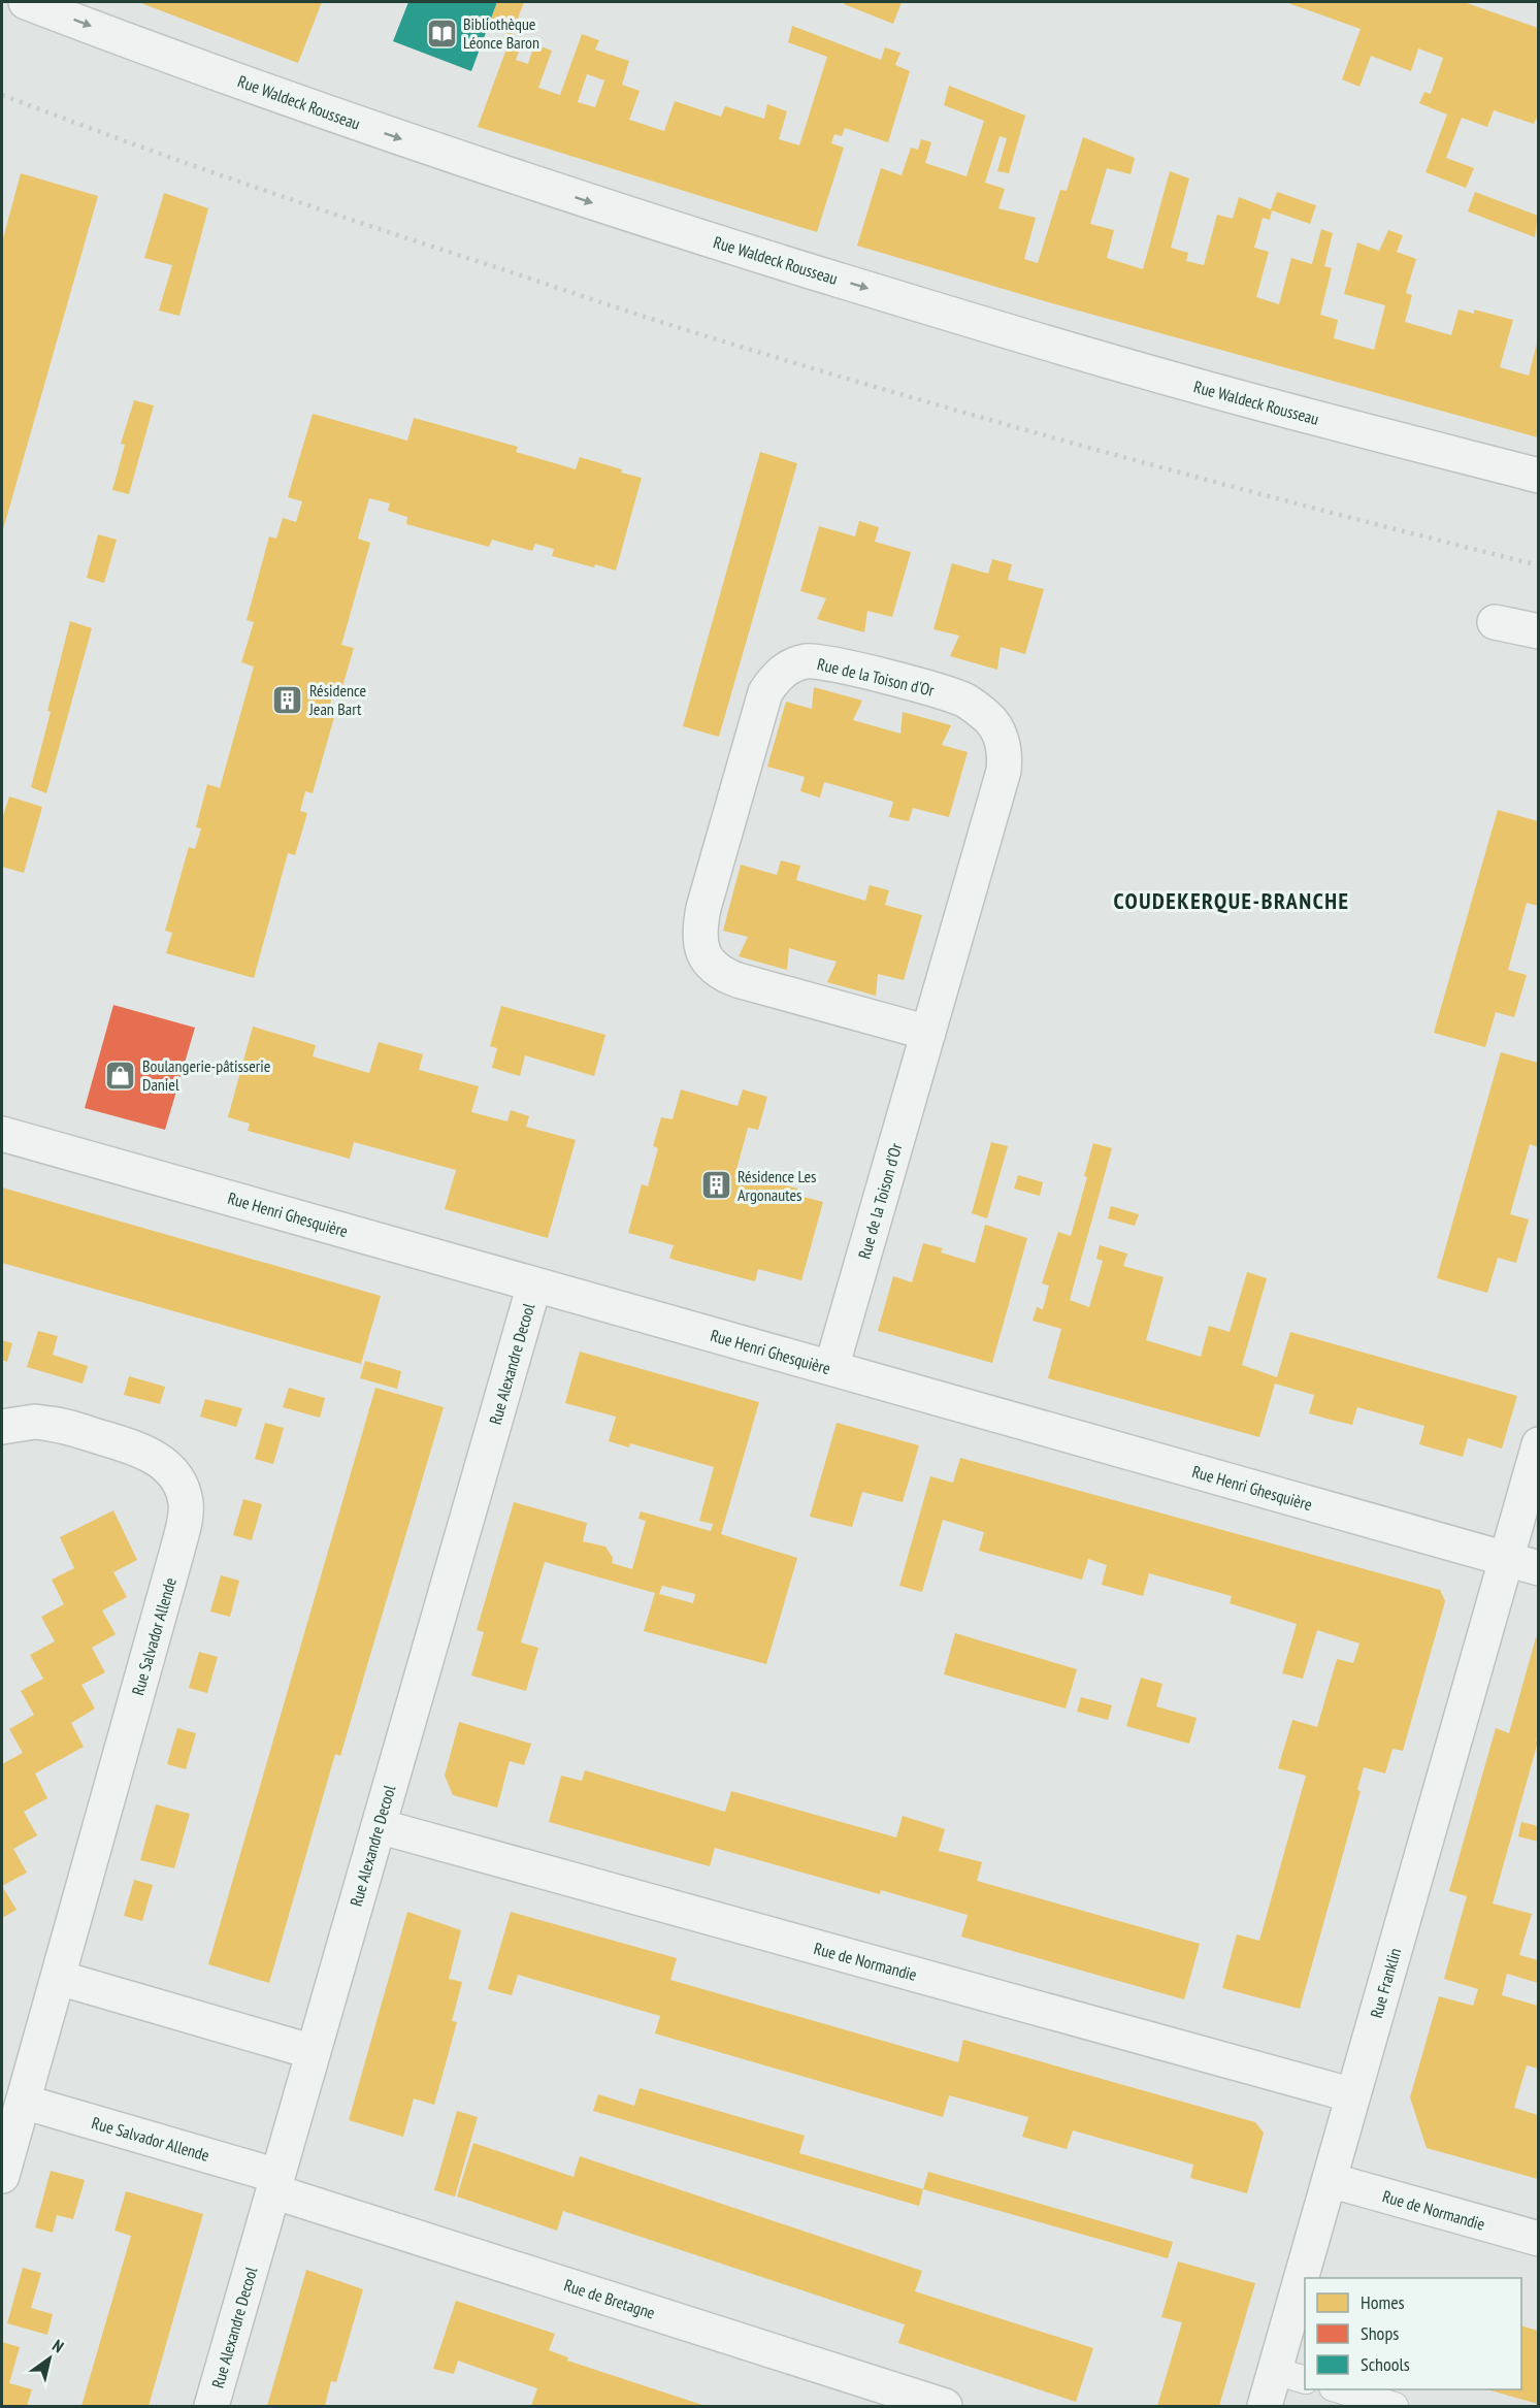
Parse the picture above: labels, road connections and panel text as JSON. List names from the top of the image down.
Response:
{
  "streets": {
    "street": [
      "Rue Waldeck Rousseau",
      "Rue de la Toison d'Or",
      "Rue Henri Ghesquière",
      "Rue Alexandre Decool",
      "Rue Salvador Allende",
      "Rue de Normandie",
      "Rue Franklin",
      "Rue de Bretagne"
    ]
  },
  "crossings": [
    ["Rue de la Toison d'Or", "Rue Henri Ghesquière"],
    ["Rue Henri Ghesquière", "Rue Alexandre Decool"],
    ["Rue Henri Ghesquière", "Rue Franklin"],
    ["Rue Alexandre Decool", "Rue Salvador Allende"],
    ["Rue Alexandre Decool", "Rue de Normandie"],
    ["Rue Alexandre Decool", "Rue de Bretagne"],
    ["Rue Salvador Allende", "Rue de Bretagne"],
    ["Rue de Normandie", "Rue Franklin"]
  ],
  "one_way": ["Rue Waldeck Rousseau"],
  "districts": ["COUDEKERQUE-BRANCHE"],
  "places": {
    "library": ["Bibliothèque Léonce Baron"],
    "building": ["Résidence Jean Bart", "Résidence Les Argonautes"],
    "shop": ["Boulangerie-pâtisserie Daniel"]
  },
  "legend": ["Homes", "Shops", "Schools"],
  "north": "top right"
}
